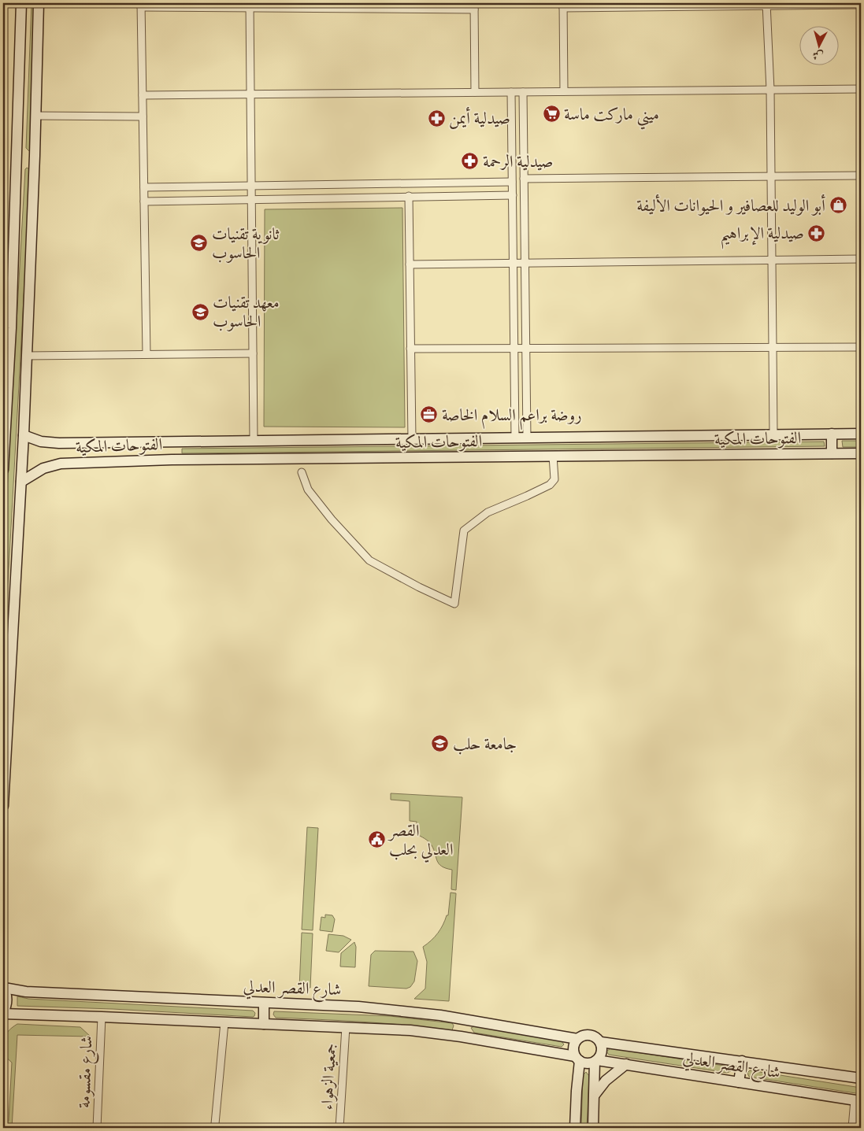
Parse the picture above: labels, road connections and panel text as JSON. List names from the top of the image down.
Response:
{
  "streets": {
    "street": [
      "الفتوحات المكية",
      "شارع القصر العدلي",
      "شارع مقسومة",
      "جمعية الزهواء"
    ]
  },
  "places": {
    "supermarket": ["ميني ماركت ماسة"],
    "pharmacy": ["صيدلية أيمن", "صيدلية الرحمة", "صيدلية الإبراهيم"],
    "shop": ["أبو الوليد للعصافير و الحيوانات الأليفة"],
    "school or university": ["ثانوية تقنيات الحاسوب", "معهد تقنيات الحاسوب", "جامعة حلب"],
    "office": ["روضة براعم السلام الخاصة"],
    "public building": ["القصر العدلي بحلب"]
  },
  "north": "bottom"
}
